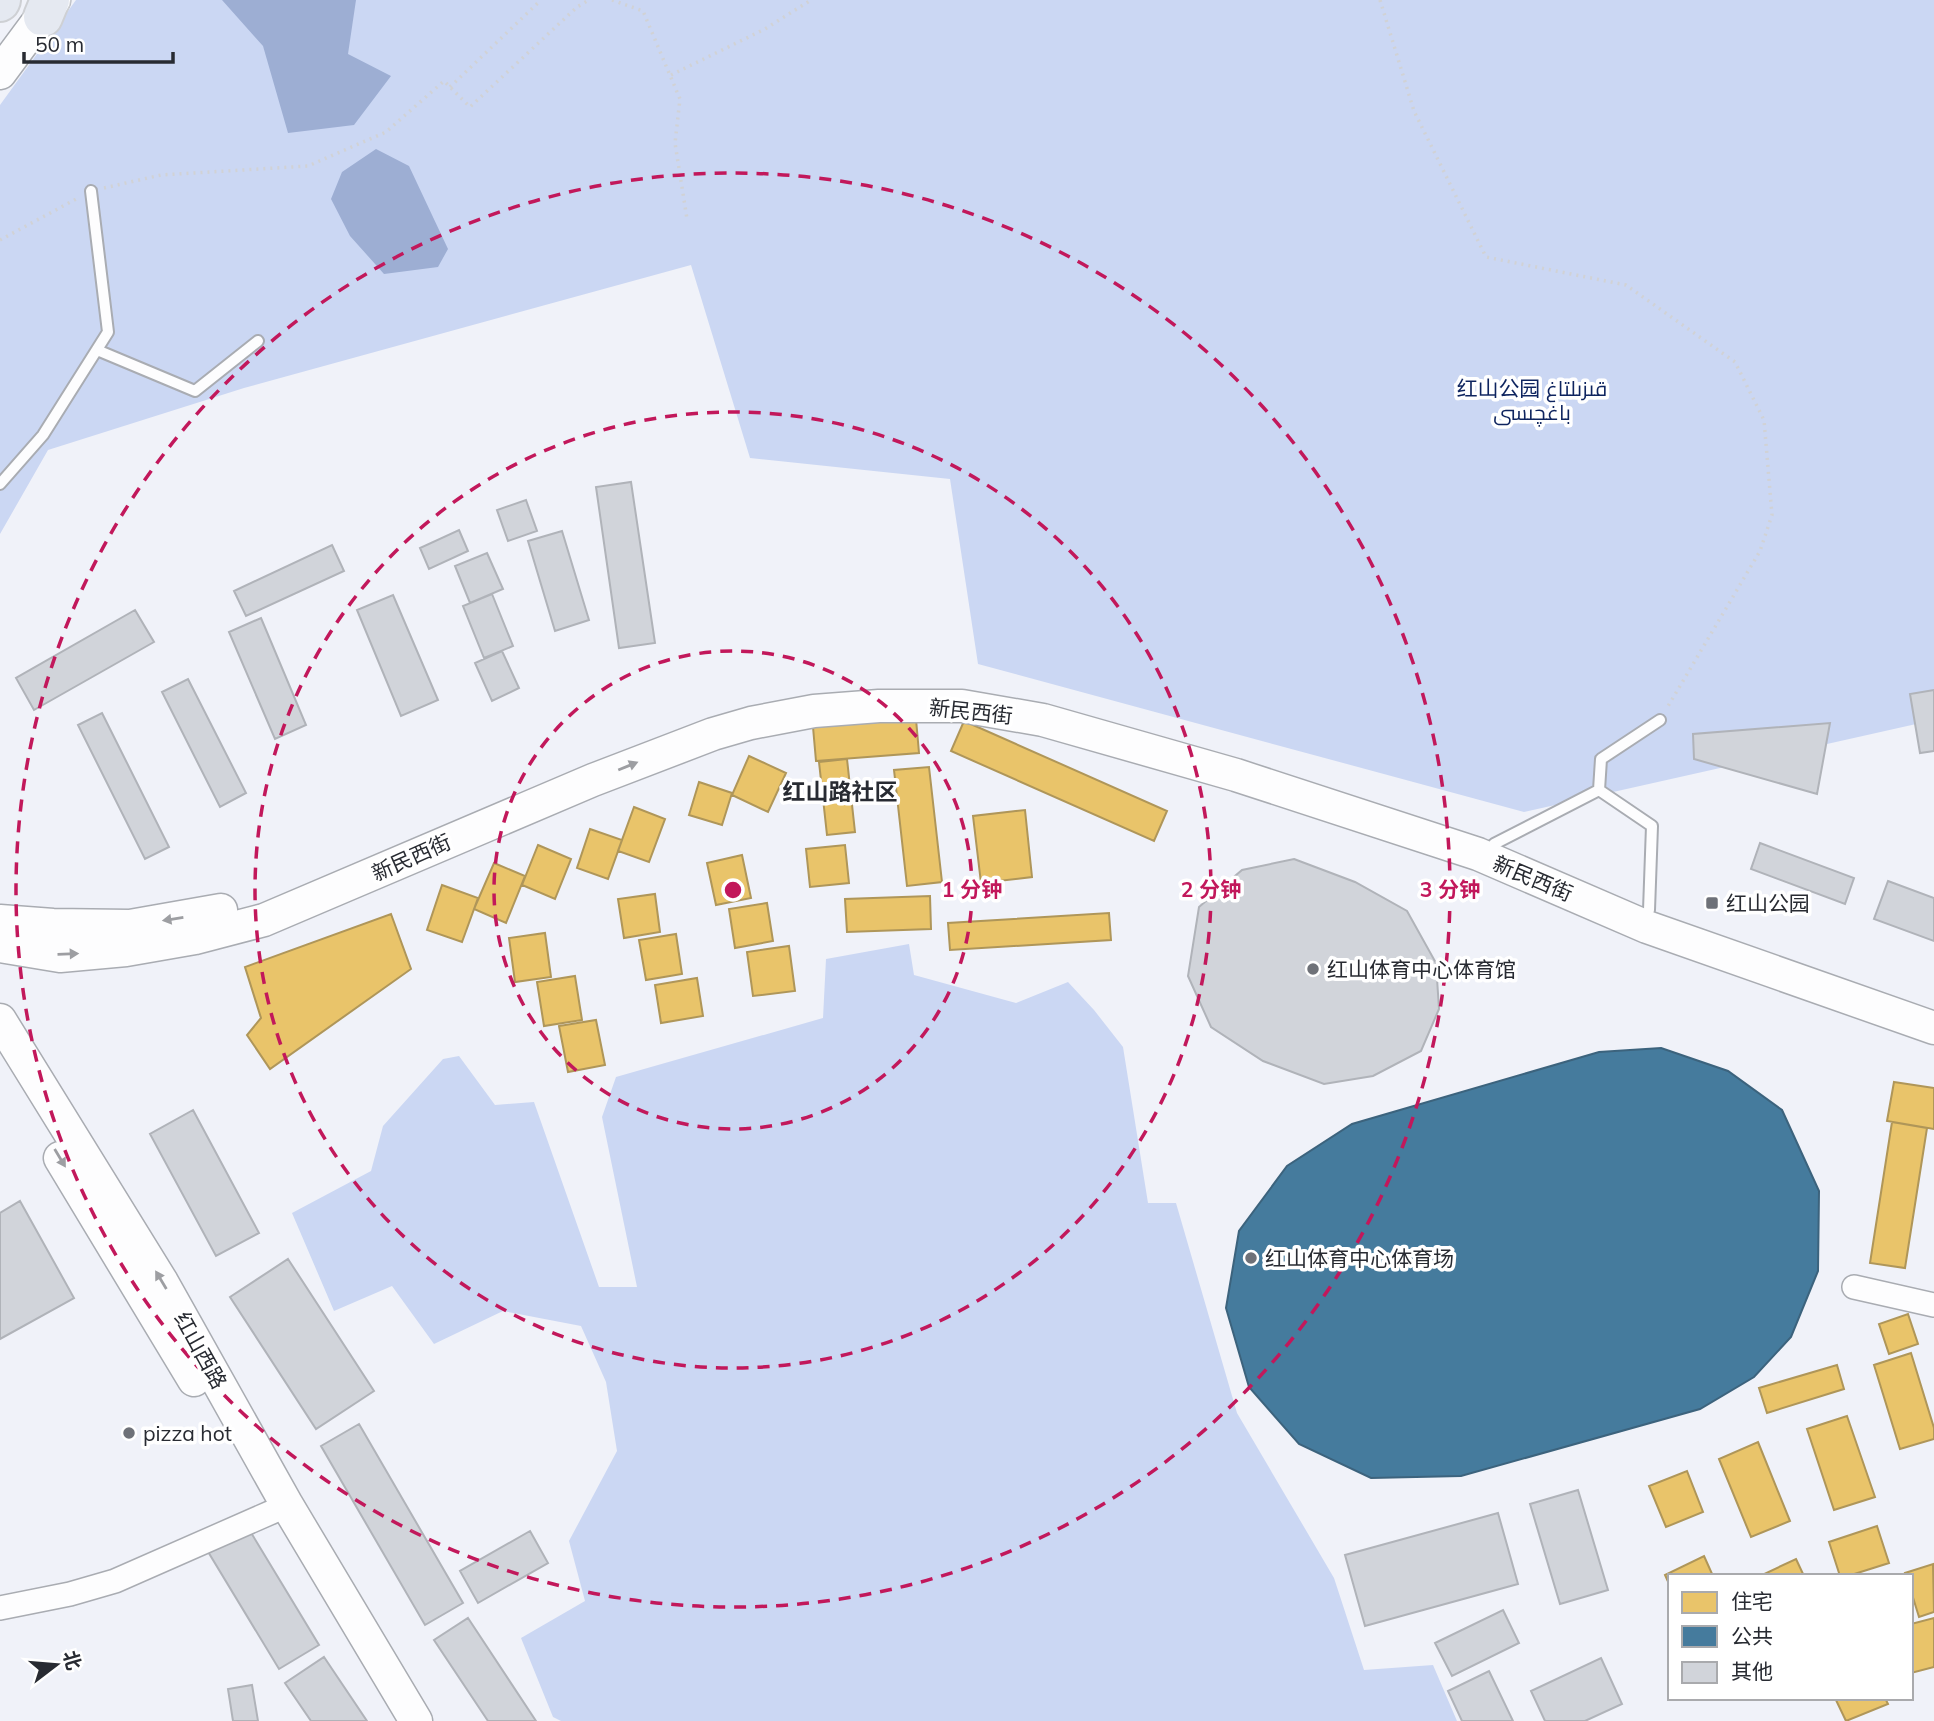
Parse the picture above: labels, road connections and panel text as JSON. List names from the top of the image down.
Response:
{
  "streets": {
    "main road": ["新民西街", "红山西路"]
  },
  "districts": ["红山路社区"],
  "parks": ["红山公园 قىزىلتاغ باغچىسى"],
  "places": {
    "transit": ["红山公园"],
    "other": ["红山体育中心体育馆", "红山体育中心体育场", "pizza hot"]
  },
  "legend": ["住宅", "公共", "其他"],
  "scale_bar": "50 m",
  "north": "right",
  "rings": ["1 分钟", "2 分钟", "3 分钟"]
}
